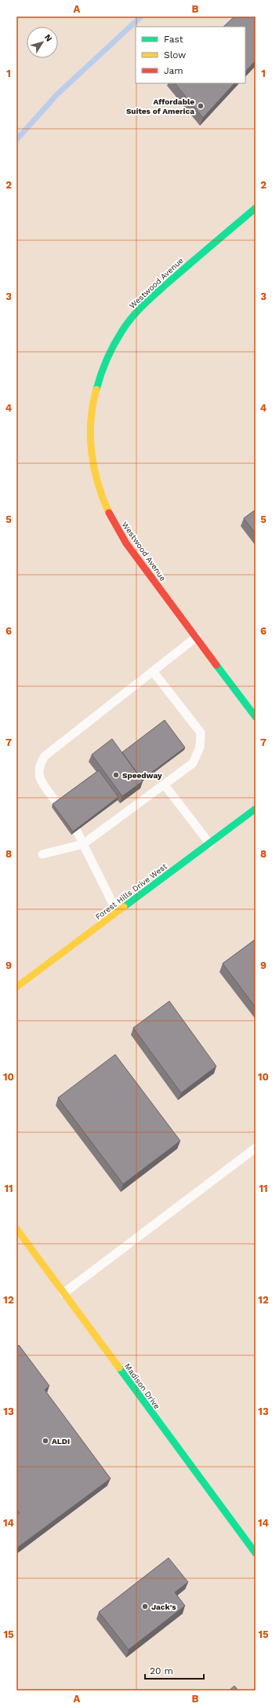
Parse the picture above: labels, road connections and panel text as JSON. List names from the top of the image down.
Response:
{
  "streets": {
    "street": ["Westwood Avenue", "Forest Hills Drive West", "Madison Drive"]
  },
  "places": [
    "Affordable Suites of America",
    "Speedway",
    "ALDI",
    "Jack's"
  ],
  "legend": ["Fast", "Slow", "Jam"],
  "scale_bar": "20 m",
  "north": "top right",
  "grid": {
    "columns": ["A", "B"],
    "rows": [
      "1",
      "2",
      "3",
      "4",
      "5",
      "6",
      "7",
      "8",
      "9",
      "10",
      "11",
      "12",
      "13",
      "14",
      "15"
    ]
  }
}
